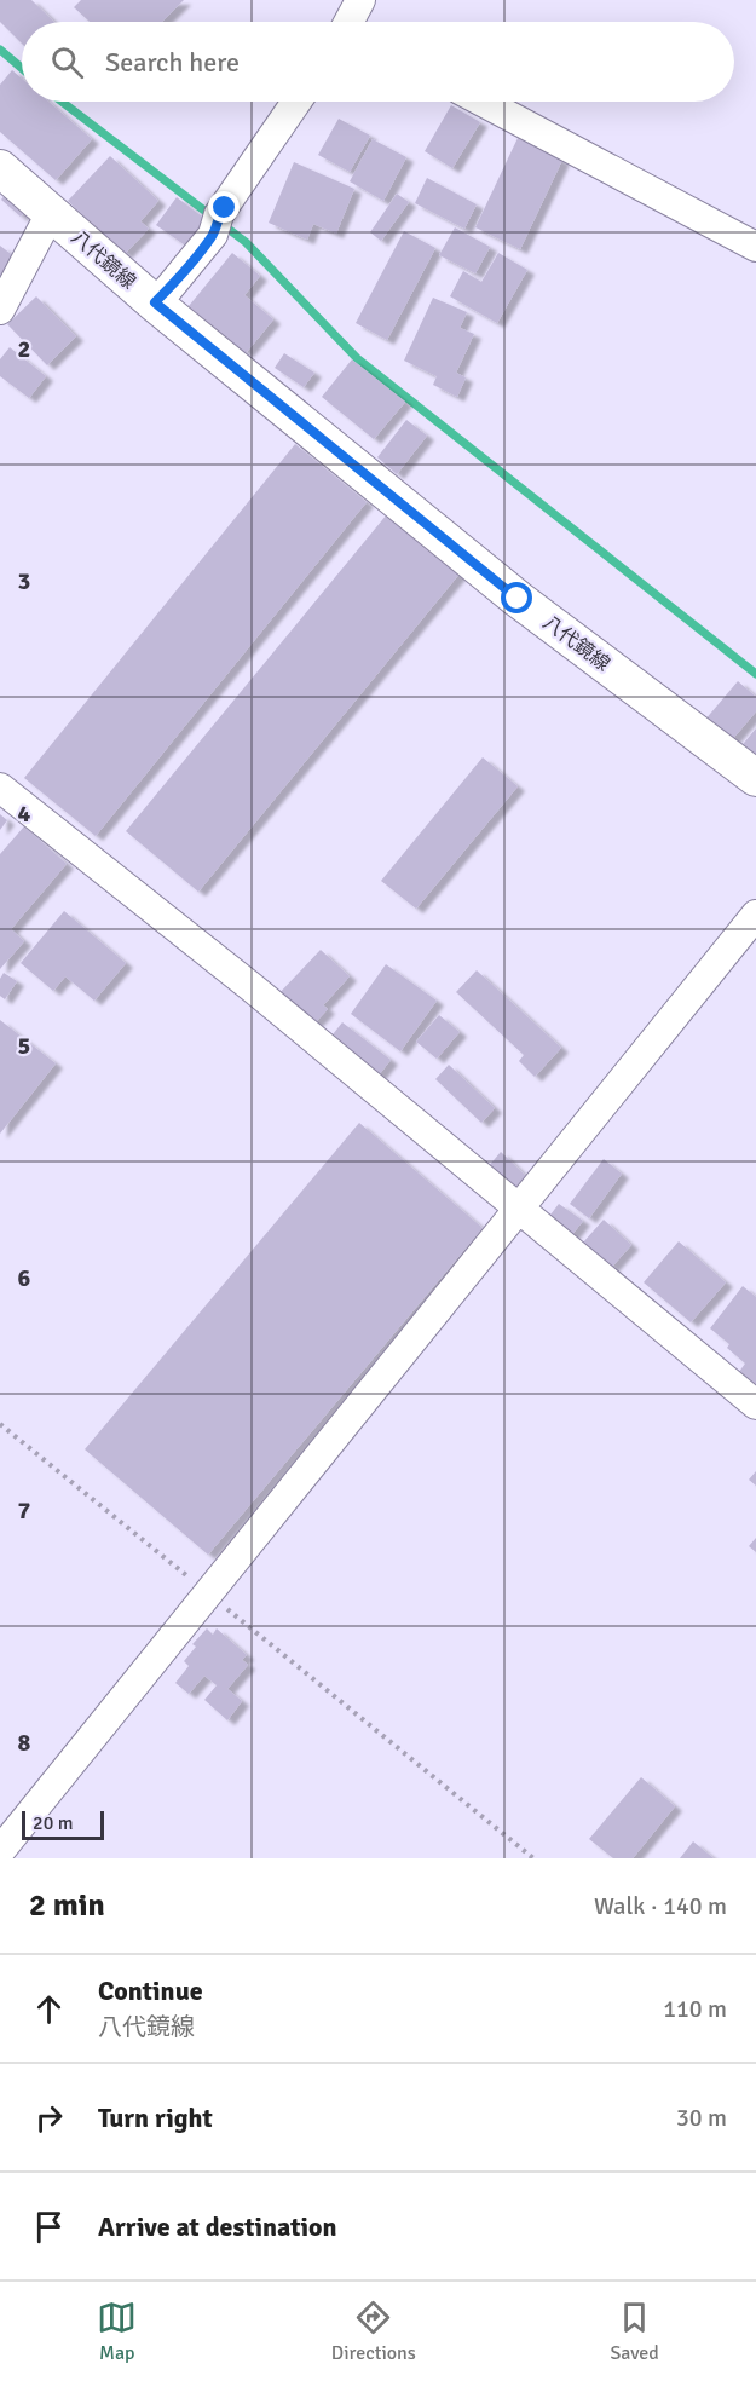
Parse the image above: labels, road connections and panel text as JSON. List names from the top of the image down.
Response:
{
  "streets": {
    "main road": ["八代鏡線"]
  },
  "scale_bar": "20 m",
  "page": {
    "search": "Search here",
    "scale": "20 m",
    "heading": ["2 min", "Walk · 140 m"],
    "list": [
      ["Continue", "八代鏡線", "110 m"],
      ["Turn right", "30 m"],
      "Arrive at destination"
    ],
    "nav": ["Map", "Directions", "Saved"]
  },
  "grid": {
    "rows": [
      "2",
      "3",
      "4",
      "5",
      "6",
      "7",
      "8"
    ]
  }
}
